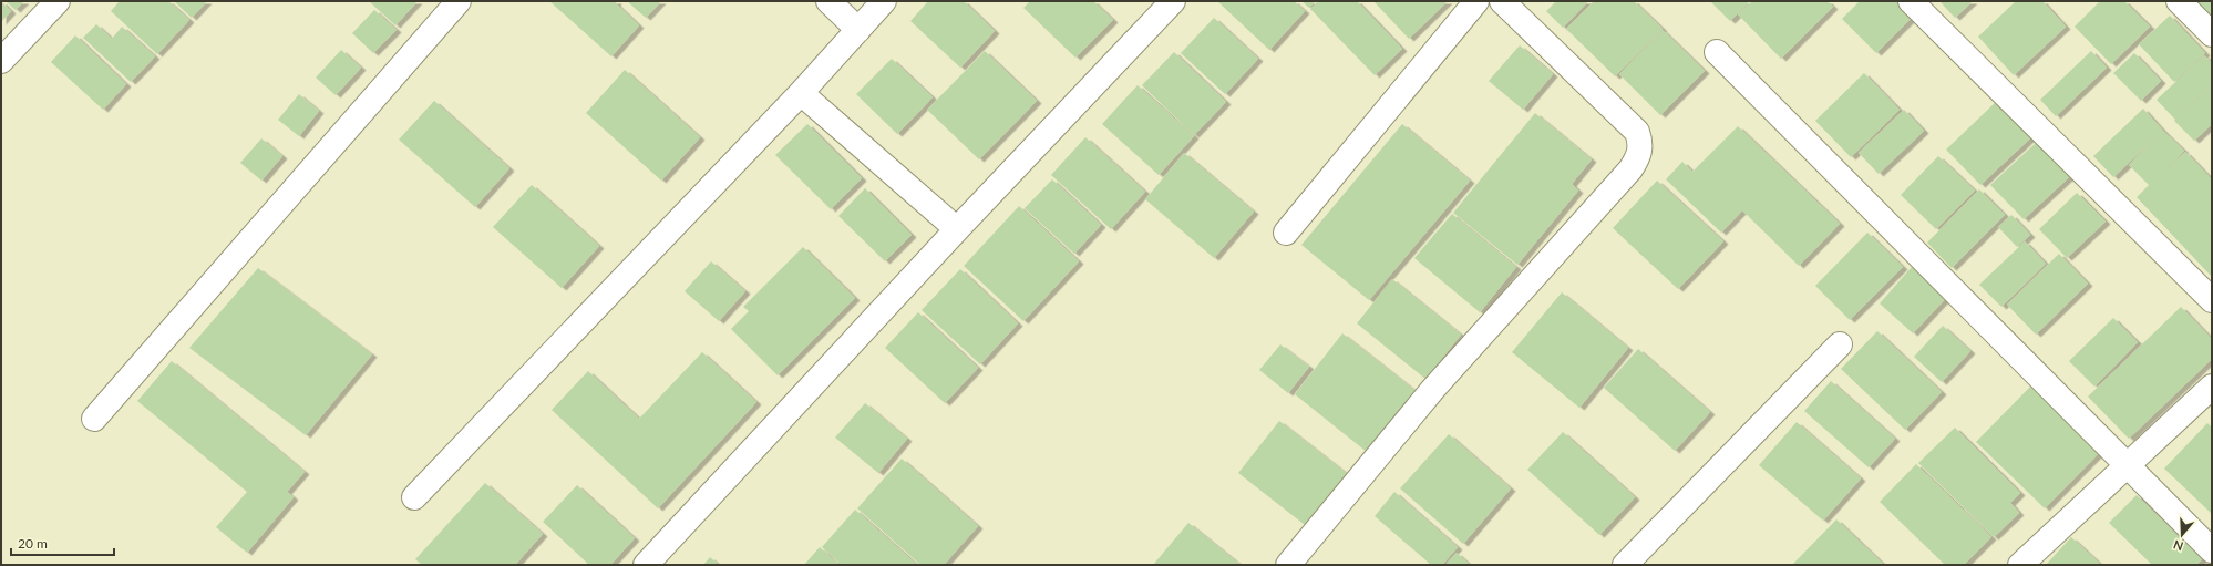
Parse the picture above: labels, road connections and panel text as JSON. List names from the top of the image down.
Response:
{
  "scale_bar": "20 m",
  "north": "bottom"
}
